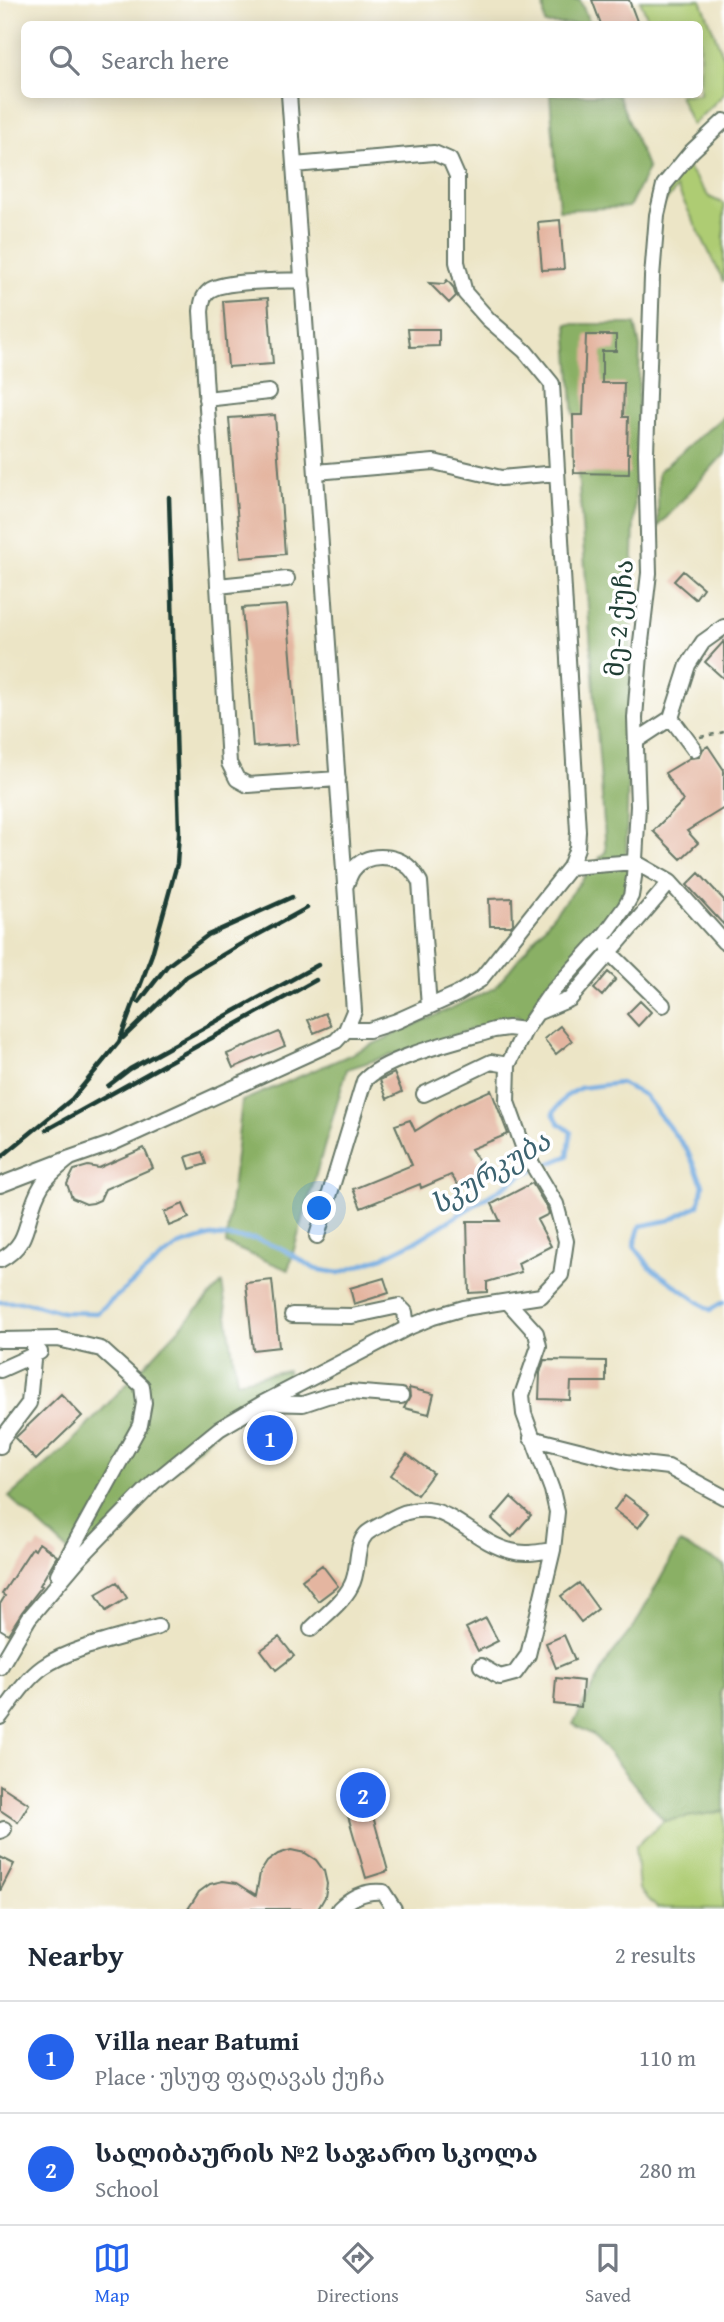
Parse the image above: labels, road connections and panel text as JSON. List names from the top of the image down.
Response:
{
  "streets": {
    "street": ["მე-2 ქუჩა"]
  },
  "water": ["სკურკუბა"],
  "page": {
    "search": "Search here",
    "pins": ["1", "2"],
    "heading": ["Nearby", "2 results"],
    "list": [
      {
        "mark": "1",
        "name": "Villa near Batumi",
        "note": "Place · უსუფ ფაღავას ქუჩა",
        "value": "110 m"
      },
      {
        "mark": "2",
        "name": "სალიბაურის №2 საჯარო სკოლა",
        "note": "School",
        "value": "280 m"
      }
    ],
    "nav": ["Map", "Directions", "Saved"]
  }
}
